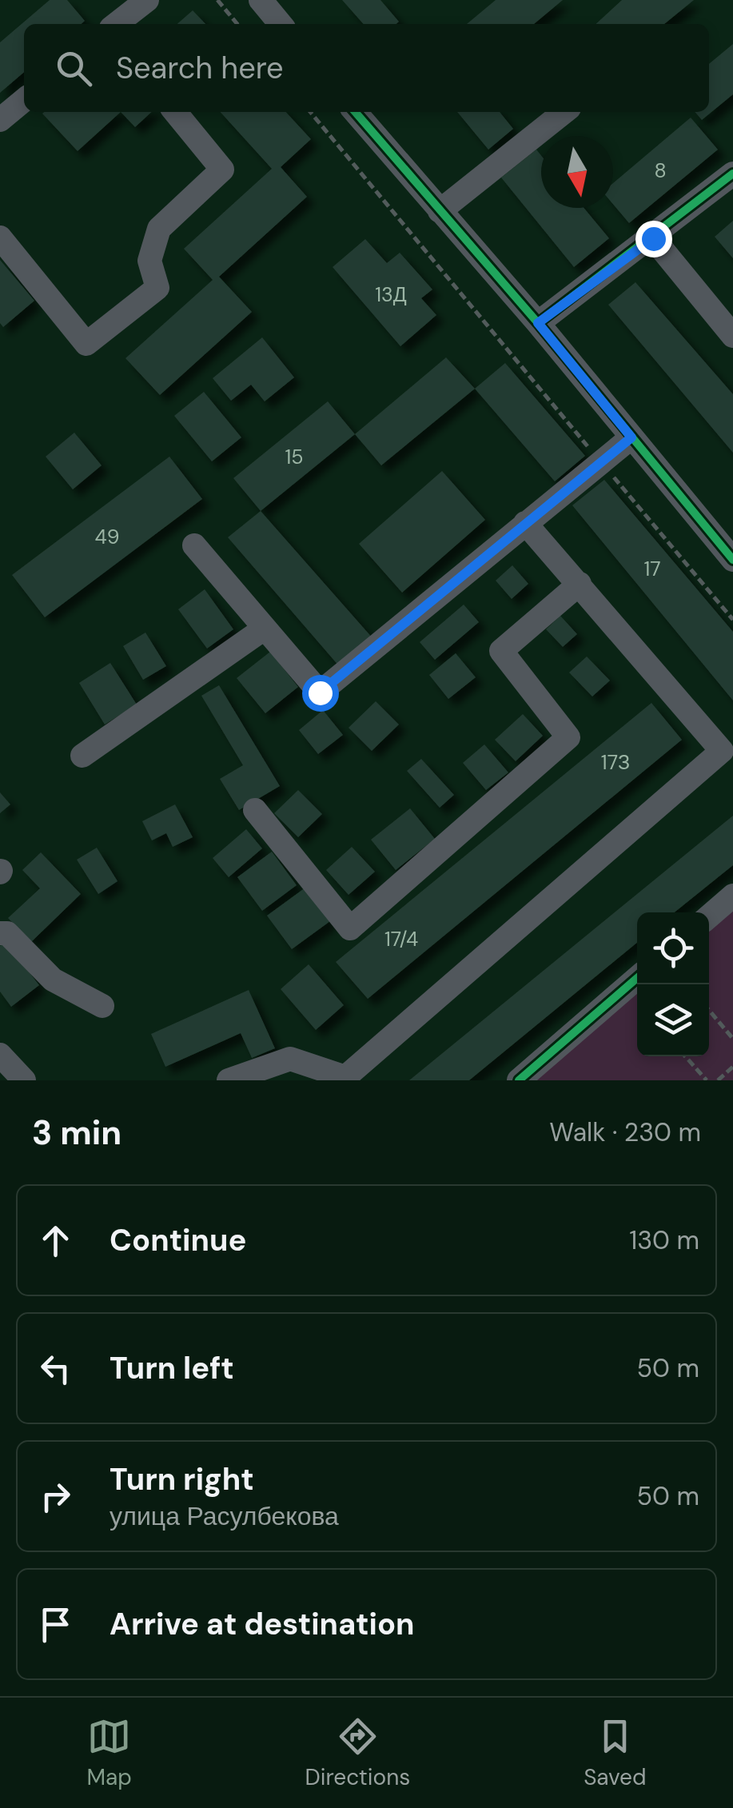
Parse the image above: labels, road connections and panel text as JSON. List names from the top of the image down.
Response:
{
  "house_numbers": [
    "8",
    "13Д",
    "15",
    "49",
    "17",
    "17З",
    "17/4"
  ],
  "north": "bottom",
  "page": {
    "search": "Search here",
    "heading": ["3 min", "Walk · 230 m"],
    "list": [
      ["Continue", "130 m"],
      ["Turn left", "50 m"],
      ["Turn right", "улица Расулбекова", "50 m"],
      "Arrive at destination"
    ],
    "nav": ["Map", "Directions", "Saved"]
  }
}
